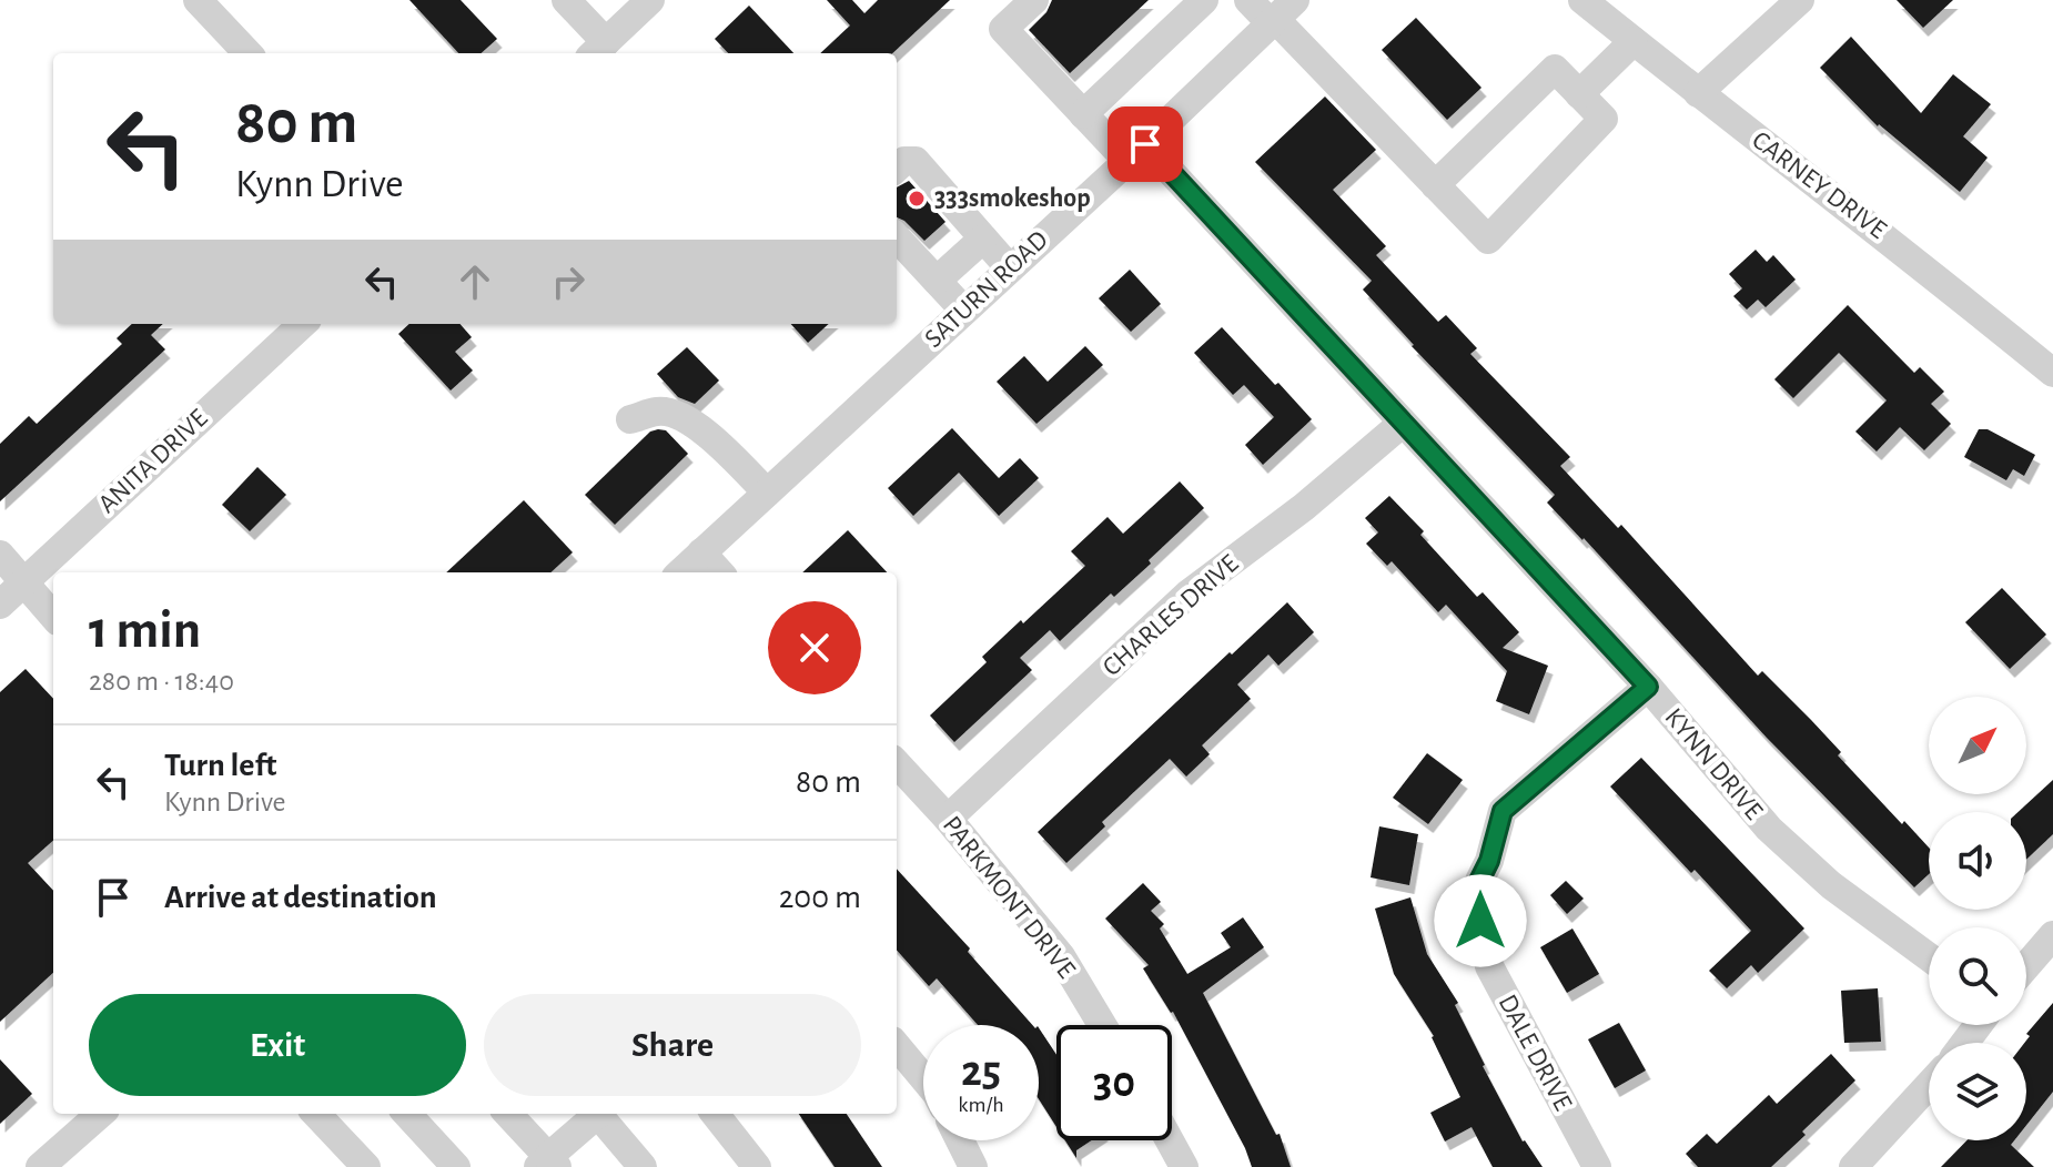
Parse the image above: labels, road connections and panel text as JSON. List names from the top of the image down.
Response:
{
  "streets": {
    "street": [
      "CARNEY DRIVE",
      "SATURN ROAD",
      "ANITA DRIVE",
      "CHARLES DRIVE",
      "KYNN DRIVE",
      "PARKMONT DRIVE",
      "DALE DRIVE"
    ]
  },
  "crossings": [
    ["SATURN ROAD", "KYNN DRIVE"],
    ["CHARLES DRIVE", "KYNN DRIVE"],
    ["CHARLES DRIVE", "PARKMONT DRIVE"],
    ["KYNN DRIVE", "DALE DRIVE"]
  ],
  "places": ["333smokeshop"],
  "north": "top right",
  "page": {
    "turn": ["80 m", "Kynn Drive"],
    "heading": ["1 min", "280 m · 18:40"],
    "list": [
      {
        "name": "Turn left",
        "note": "Kynn Drive",
        "value": "80 m"
      },
      {
        "name": "Arrive at destination",
        "value": "200 m"
      }
    ],
    "buttons": ["Exit", "Share"],
    "speed": "25 km/h",
    "limit": "30"
  }
}
